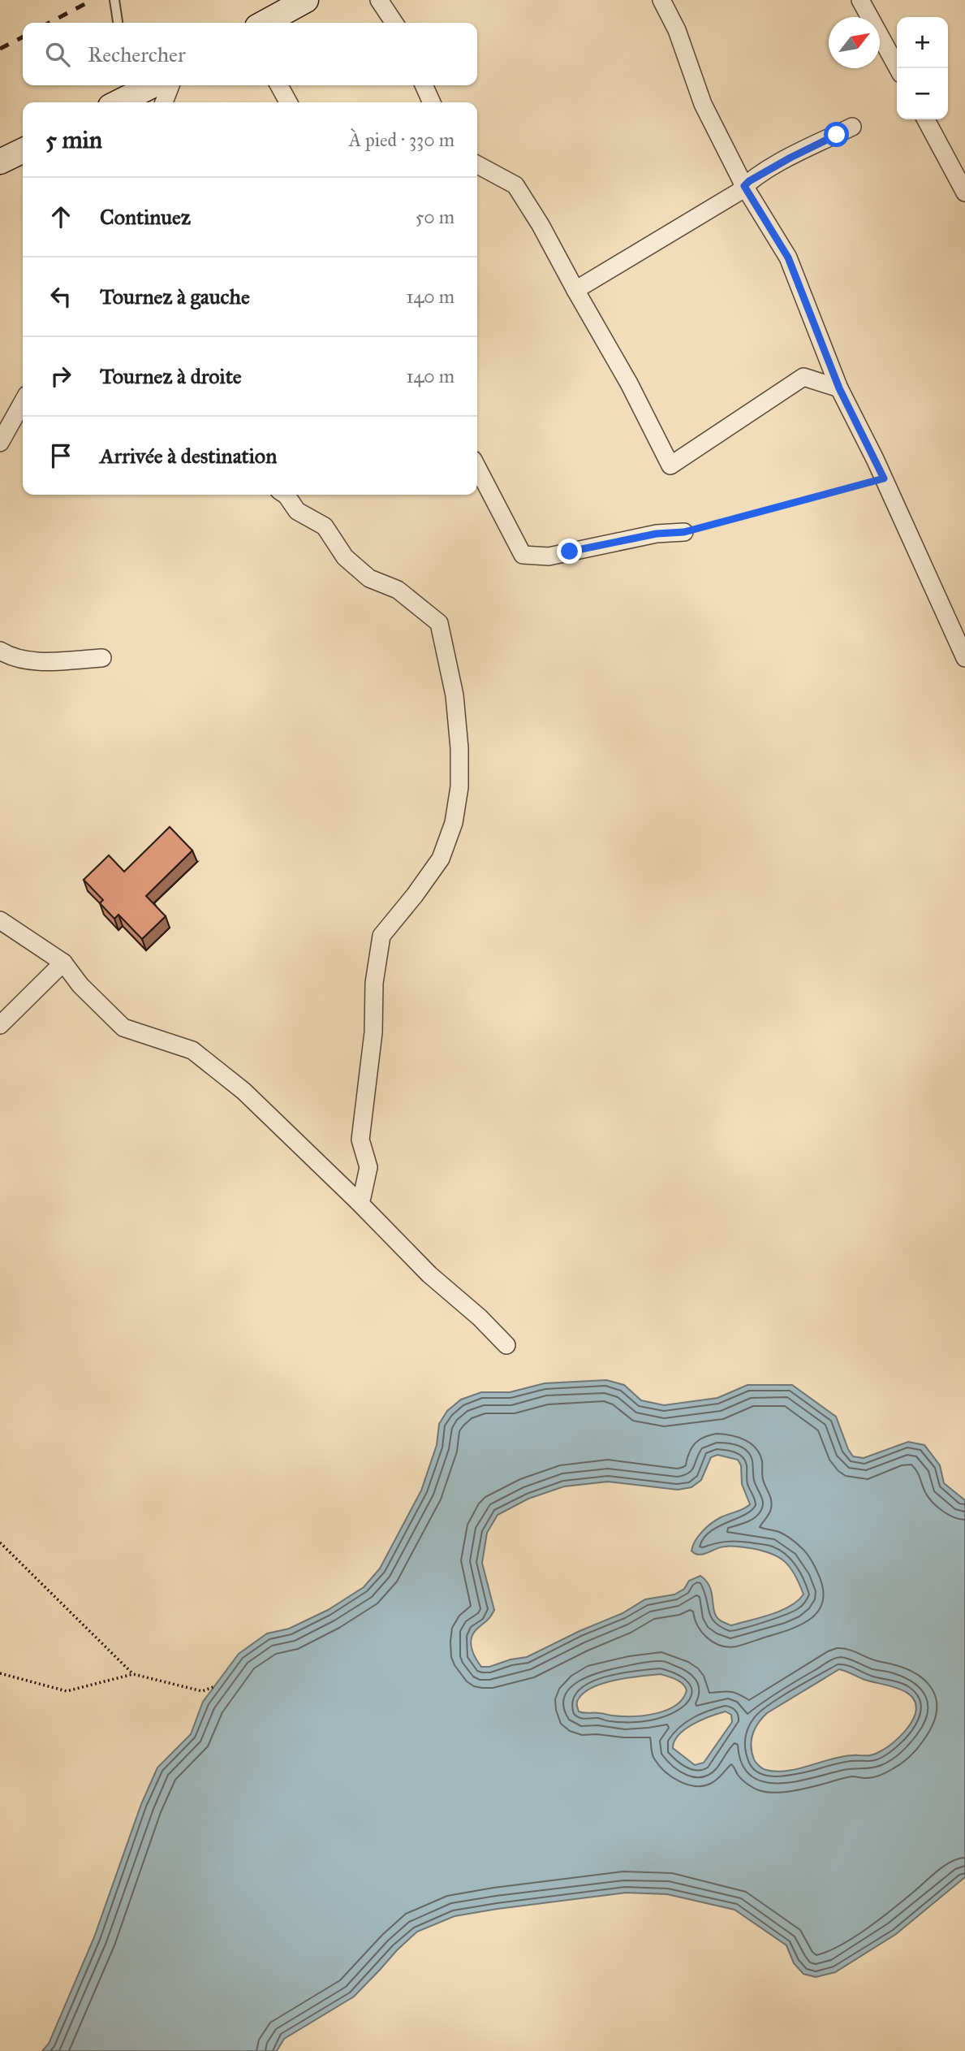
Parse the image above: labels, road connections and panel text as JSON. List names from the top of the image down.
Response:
{
  "north": "top right",
  "page": {
    "map_buttons": ["+", "−"],
    "search": "Rechercher",
    "heading": ["5 min", "À pied · 330 m"],
    "list": [
      ["Continuez", "50 m"],
      ["Tournez à gauche", "140 m"],
      ["Tournez à droite", "140 m"],
      "Arrivée à destination"
    ]
  }
}
